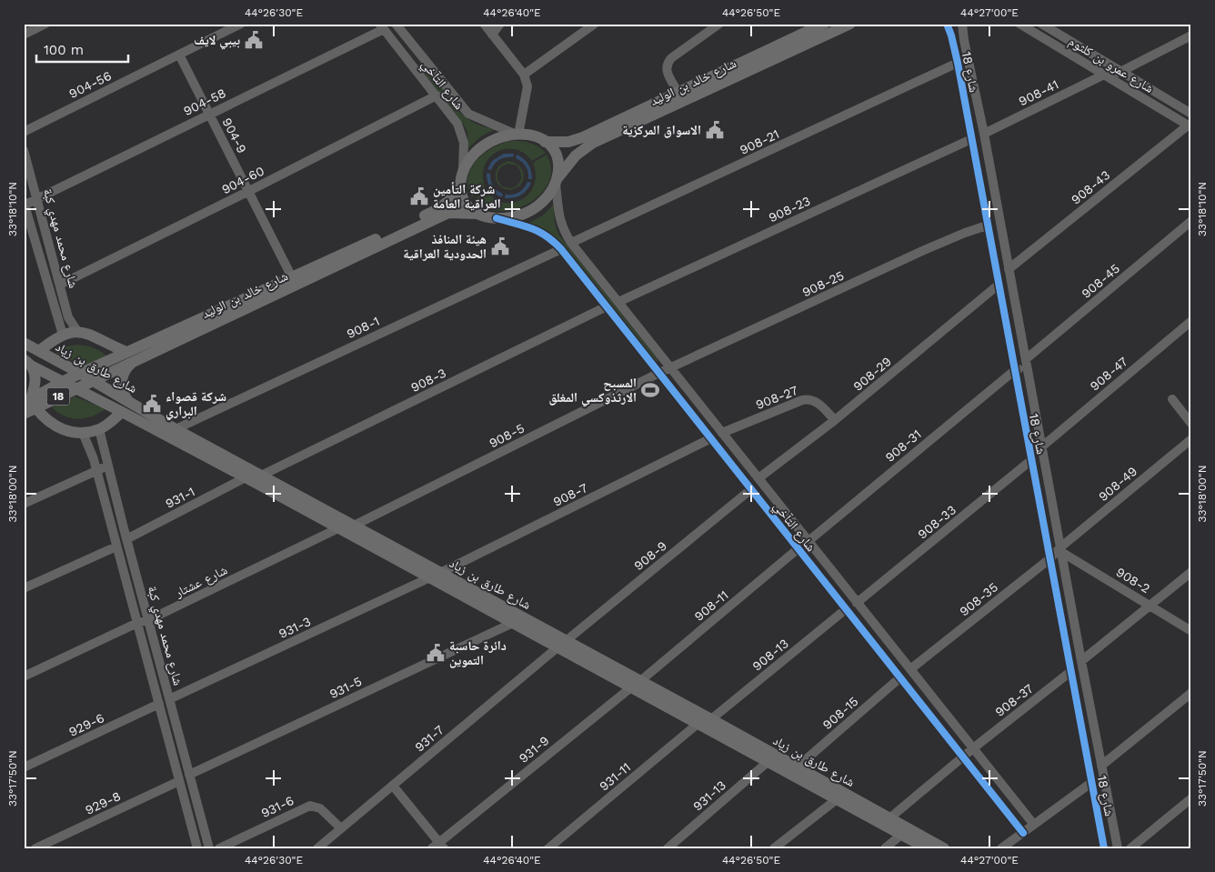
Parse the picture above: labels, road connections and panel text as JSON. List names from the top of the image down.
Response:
{
  "streets": {
    "main road": ["شارع خالد بن الوليد", "شارع طارق بن زياد", "18"],
    "street": [
      "شارع عمرو بن كلثوم",
      "شارع 18",
      "904-56",
      "شارع التآخي",
      "908-41",
      "904-58",
      "904-9",
      "908-21",
      "904-60",
      "908-43",
      "908-23",
      "شارع محمد مهدي كبة",
      "908-45",
      "908-25",
      "908-1",
      "908-29",
      "908-47",
      "908-3",
      "908-27",
      "908-5",
      "908-31",
      "908-49",
      "908-7",
      "931-1",
      "908-33",
      "908-9",
      "908-2",
      "شارع عشتار",
      "908-35",
      "908-11",
      "931-3",
      "908-13",
      "931-5",
      "908-37",
      "908-15",
      "929-6",
      "931-7",
      "931-9",
      "931-11",
      "931-13",
      "929-8",
      "931-6"
    ]
  },
  "crossings": [
    ["شارع عمرو بن كلثوم", "908-41"],
    ["شارع عمرو بن كلثوم", "908-43"],
    ["شارع 18", "908-41"],
    ["شارع 18", "908-21"],
    ["شارع 18", "908-43"],
    ["شارع 18", "908-23"],
    ["شارع 18", "908-45"],
    ["شارع 18", "908-25"],
    ["شارع 18", "908-29"],
    ["شارع 18", "908-47"],
    ["شارع 18", "908-31"],
    ["شارع 18", "908-49"],
    ["شارع 18", "908-33"],
    ["شارع 18", "908-2"],
    ["شارع 18", "908-35"],
    ["شارع 18", "908-37"],
    ["شارع خالد بن الوليد", "شارع التآخي"],
    ["شارع خالد بن الوليد", "904-9"],
    ["شارع خالد بن الوليد", "شارع طارق بن زياد"],
    ["904-56", "904-9"],
    ["شارع التآخي", "904-58"],
    ["شارع التآخي", "908-21"],
    ["شارع التآخي", "904-60"],
    ["شارع التآخي", "908-23"],
    ["شارع التآخي", "908-25"],
    ["شارع التآخي", "908-1"],
    ["شارع التآخي", "908-29"],
    ["شارع التآخي", "908-3"],
    ["شارع التآخي", "908-27"],
    ["شارع التآخي", "908-5"],
    ["شارع التآخي", "908-31"],
    ["شارع التآخي", "908-7"],
    ["شارع التآخي", "908-33"],
    ["شارع التآخي", "908-9"],
    ["شارع التآخي", "908-35"],
    ["شارع التآخي", "908-11"],
    ["شارع التآخي", "908-13"],
    ["شارع التآخي", "908-37"],
    ["شارع التآخي", "908-15"],
    ["904-58", "904-9"],
    ["904-58", "شارع محمد مهدي كبة"],
    ["904-9", "904-60"],
    ["904-60", "شارع محمد مهدي كبة"],
    ["شارع محمد مهدي كبة", "931-1"],
    ["شارع محمد مهدي كبة", "شارع عشتار"],
    ["شارع محمد مهدي كبة", "931-3"],
    ["شارع محمد مهدي كبة", "931-5"],
    ["شارع محمد مهدي كبة", "929-6"],
    ["شارع محمد مهدي كبة", "929-8"],
    ["908-25", "908-5"],
    ["908-1", "شارع طارق بن زياد"],
    ["شارع طارق بن زياد", "908-3"],
    ["شارع طارق بن زياد", "908-5"],
    ["شارع طارق بن زياد", "908-7"],
    ["شارع طارق بن زياد", "931-1"],
    ["شارع طارق بن زياد", "908-9"],
    ["شارع طارق بن زياد", "شارع عشتار"],
    ["شارع طارق بن زياد", "908-11"],
    ["شارع طارق بن زياد", "931-3"],
    ["شارع طارق بن زياد", "908-13"],
    ["شارع طارق بن زياد", "931-5"],
    ["شارع طارق بن زياد", "908-37"],
    ["شارع طارق بن زياد", "908-15"],
    ["شارع طارق بن زياد", "931-7"],
    ["شارع طارق بن زياد", "931-9"],
    ["شارع طارق بن زياد", "931-11"],
    ["شارع طارق بن زياد", "931-13"],
    ["908-29", "908-27"],
    ["908-49", "908-2"],
    ["908-49", "908-35"],
    ["908-7", "931-3"],
    ["908-9", "931-7"],
    ["908-2", "908-35"],
    ["908-11", "931-9"],
    ["931-7", "931-6"]
  ],
  "places": {
    "public building": [
      "بيبي لايف",
      "الاسواق المركزية",
      "شركة التأمين العراقية العامة",
      "هيئة المنافذ الحدودية العراقية",
      "شركة قصواء البراري",
      "دائرة حاسبة التموين"
    ],
    "sports": ["المسبح الارثذوكسي المغلق"]
  },
  "scale_bar": "100 m",
  "coordinates": [
    "44°26'30\"E",
    "44°26'40\"E",
    "44°26'50\"E",
    "44°27'00\"E",
    "33°18'10\"N",
    "33°18'00\"N",
    "33°17'50\"N"
  ]
}
